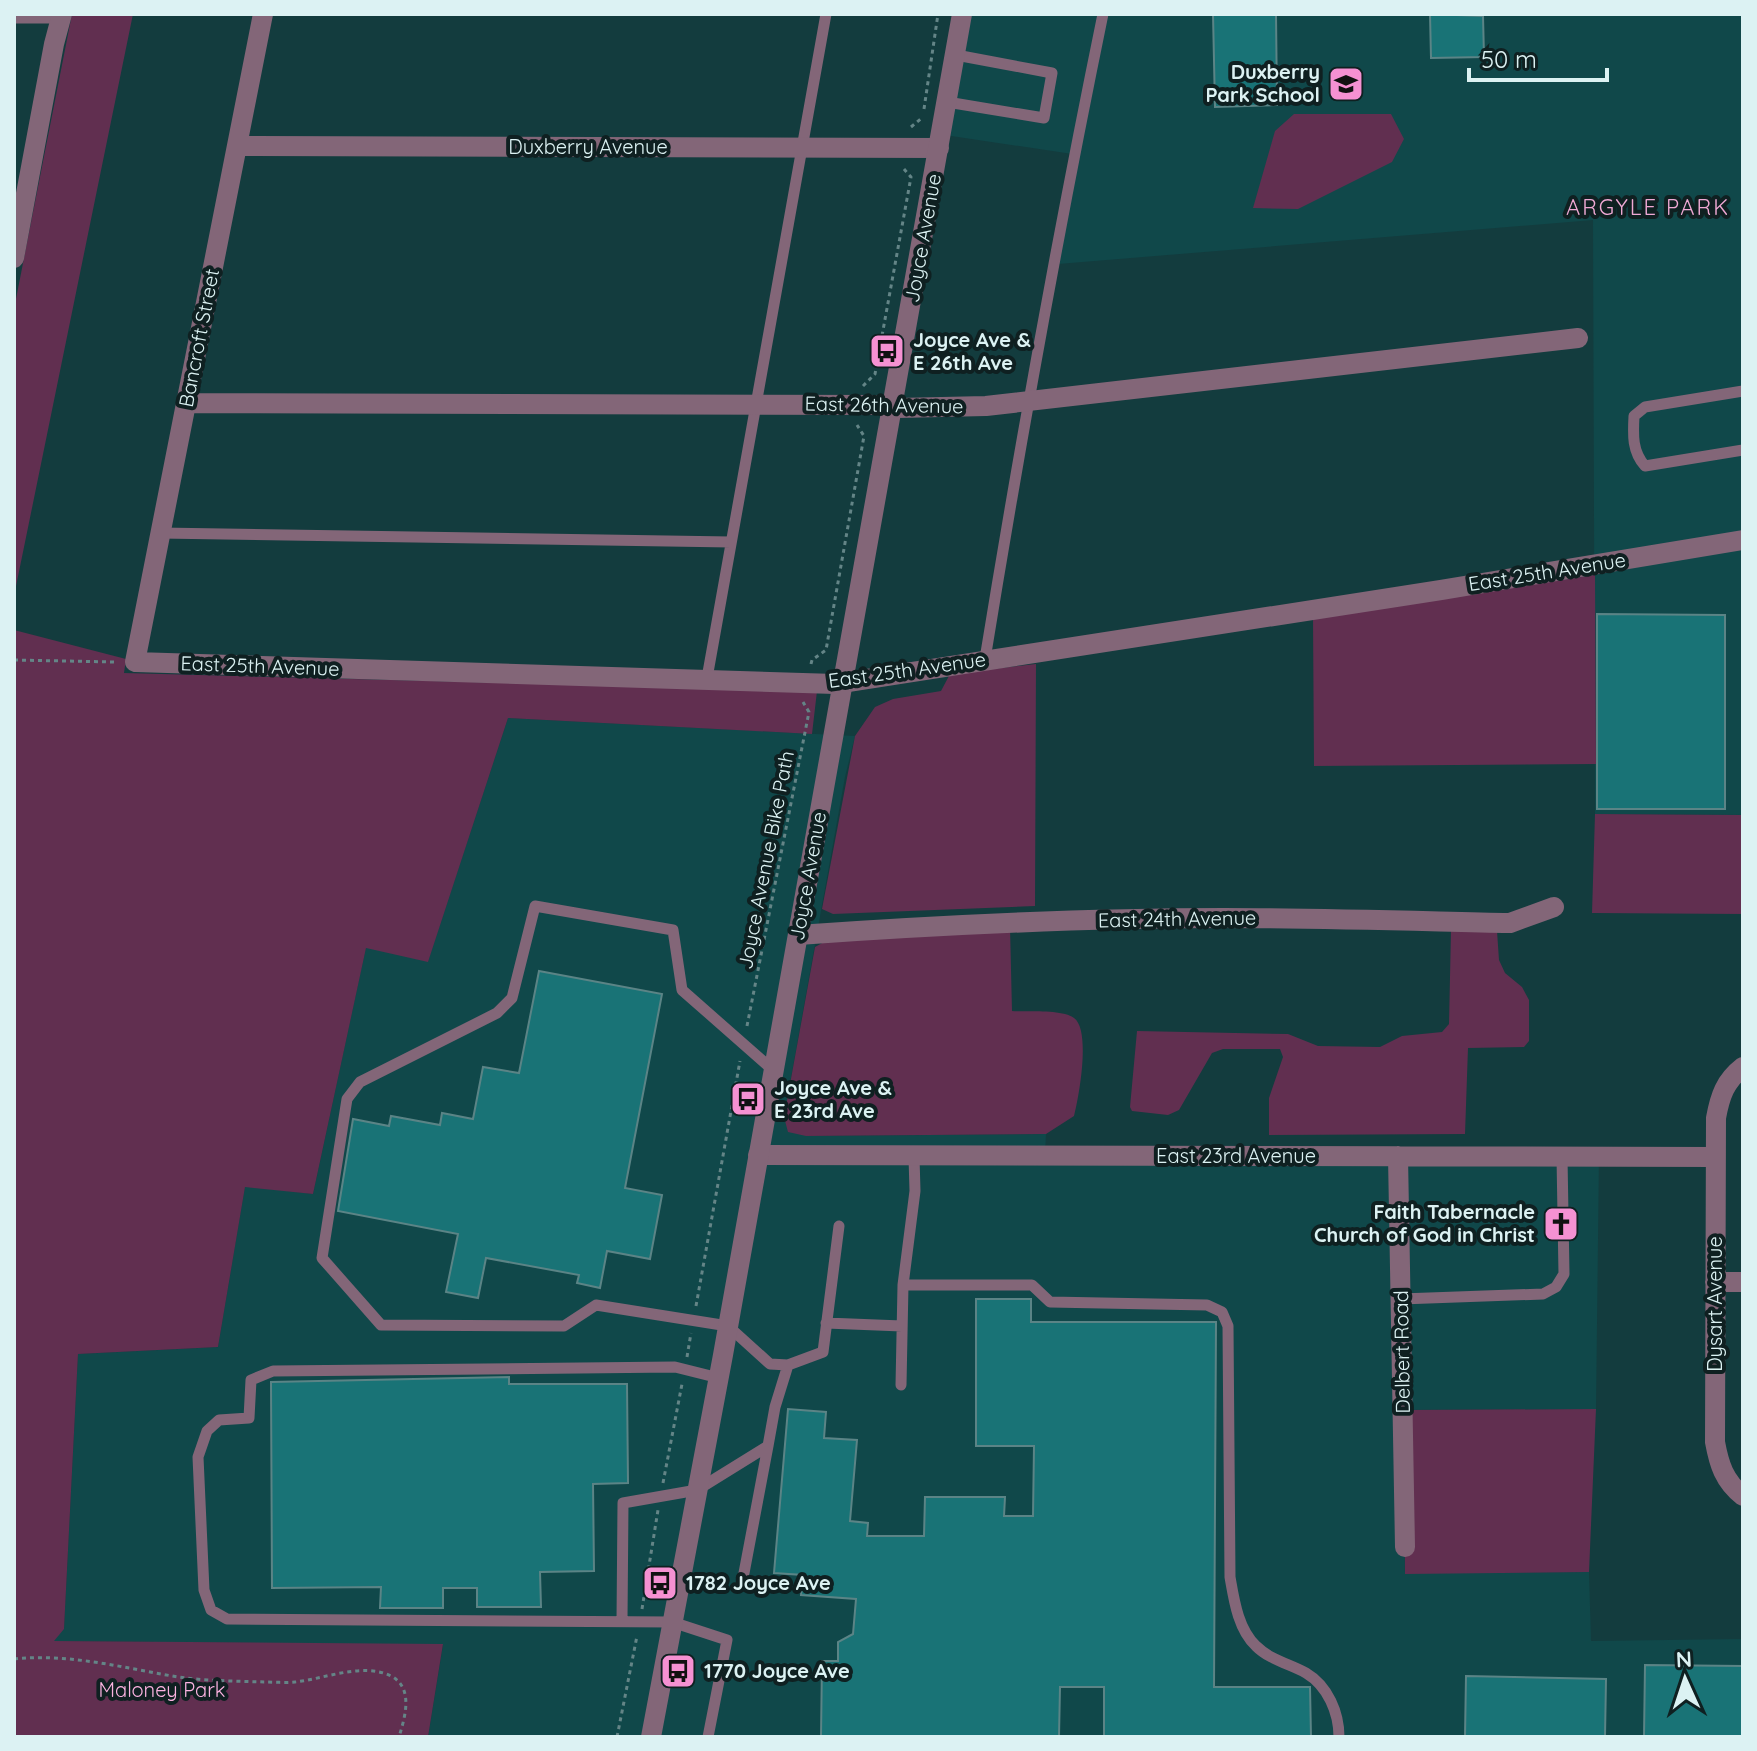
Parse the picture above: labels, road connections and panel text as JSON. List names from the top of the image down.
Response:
{
  "streets": {
    "street": [
      "Duxberry Avenue",
      "Joyce Avenue",
      "Bancroft Street",
      "East 26th Avenue",
      "East 25th Avenue",
      "East 24th Avenue",
      "East 23rd Avenue",
      "Dysart Avenue",
      "Delbert Road"
    ],
    "path": ["Joyce Avenue Bike Path"]
  },
  "crossings": [
    ["Duxberry Avenue", "Joyce Avenue"],
    ["Duxberry Avenue", "Bancroft Street"],
    ["Joyce Avenue", "East 26th Avenue"],
    ["Joyce Avenue", "East 25th Avenue"],
    ["Joyce Avenue", "East 24th Avenue"],
    ["Joyce Avenue", "East 23rd Avenue"],
    ["Bancroft Street", "East 26th Avenue"],
    ["Bancroft Street", "East 25th Avenue"],
    ["East 25th Avenue", "Joyce Avenue Bike Path"],
    ["East 23rd Avenue", "Dysart Avenue"],
    ["East 23rd Avenue", "Delbert Road"]
  ],
  "districts": ["ARGYLE PARK"],
  "parks": ["Maloney Park"],
  "places": {
    "school or university": ["Duxberry Park School"],
    "bus stop": [
      "Joyce Ave & E 26th Ave",
      "Joyce Ave & E 23rd Ave",
      "1782 Joyce Ave",
      "1770 Joyce Ave"
    ],
    "church": ["Faith Tabernacle Church of God in Christ"]
  },
  "scale_bar": "50 m",
  "north": "top"
}
